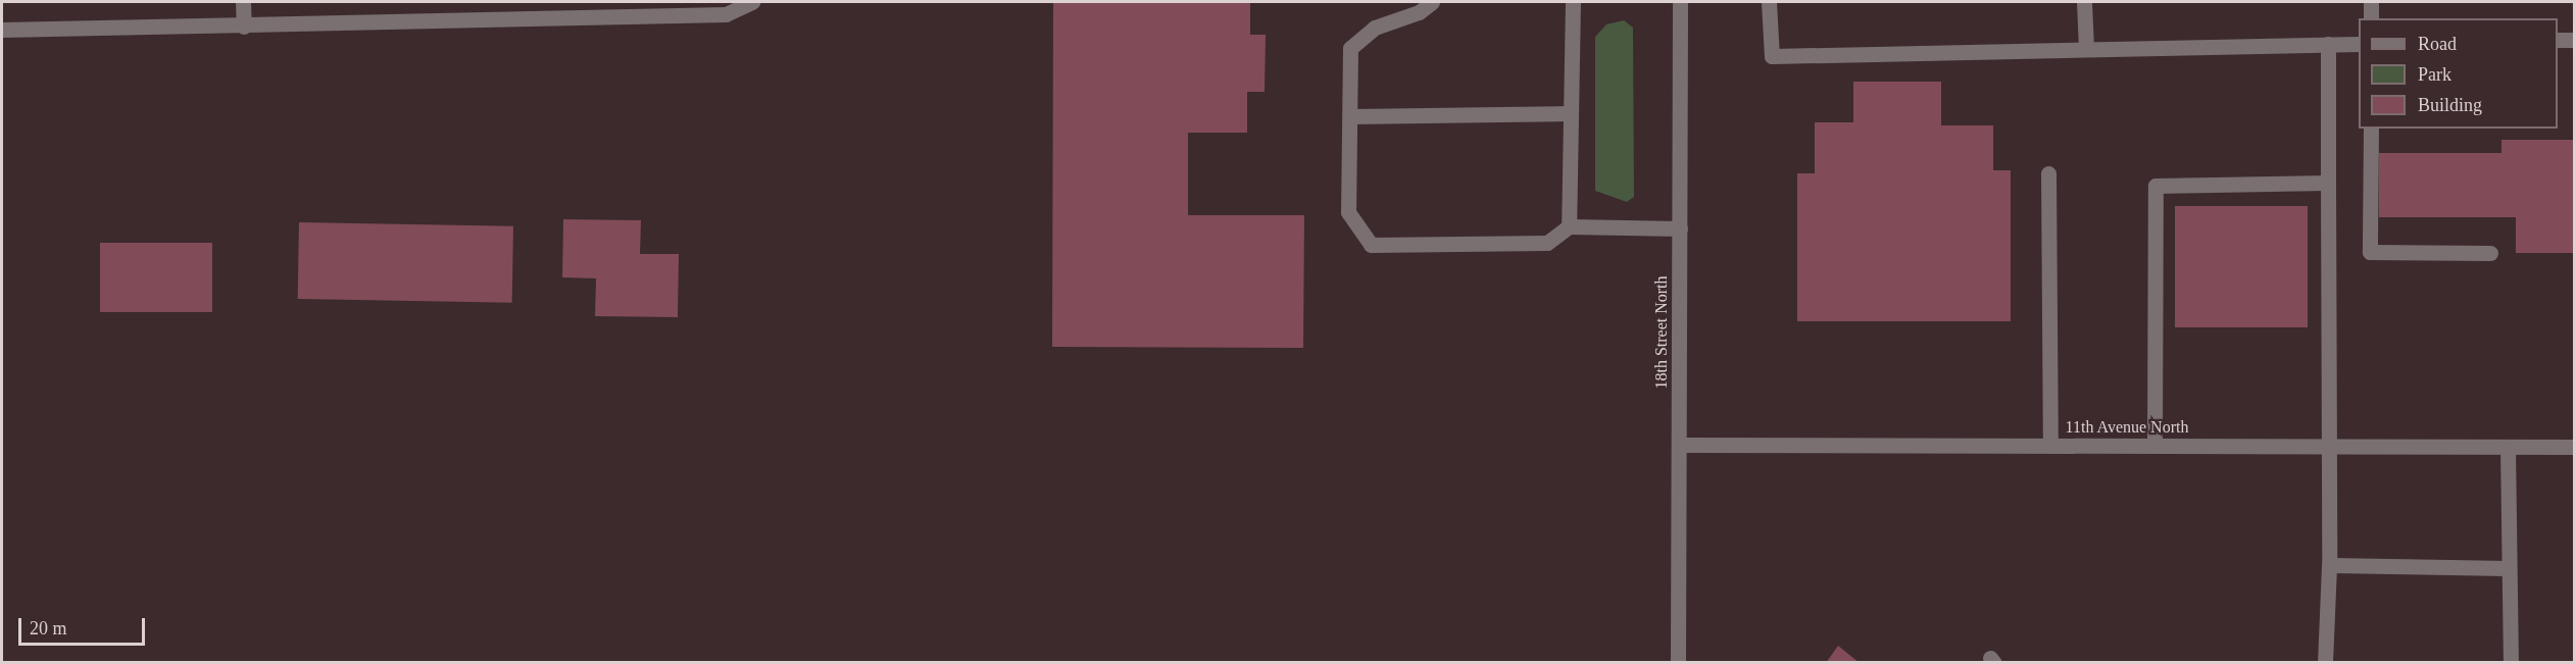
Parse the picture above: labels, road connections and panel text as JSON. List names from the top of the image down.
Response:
{
  "streets": {
    "street": ["18th Street North", "11th Avenue North"]
  },
  "crossings": [
    ["18th Street North", "11th Avenue North"]
  ],
  "legend": ["Road", "Park", "Building"],
  "scale_bar": "20 m"
}
